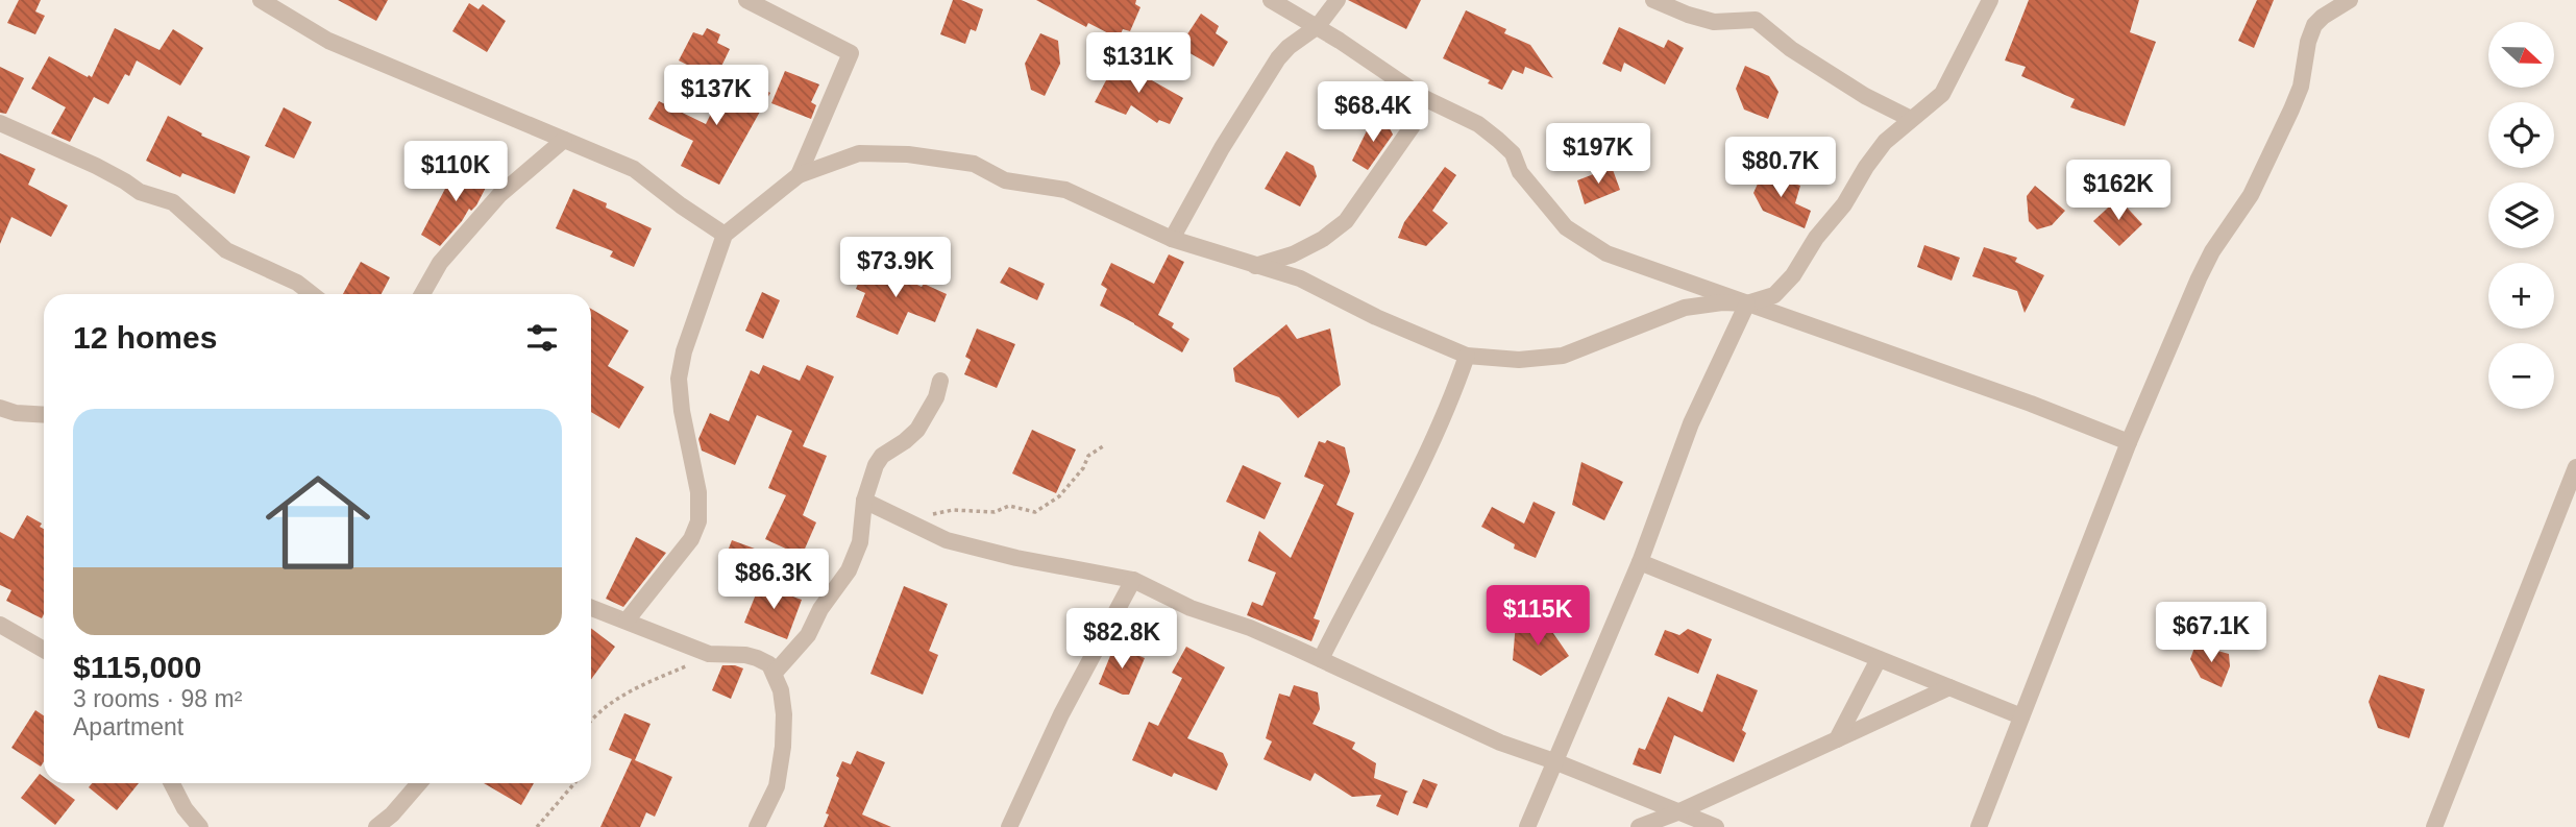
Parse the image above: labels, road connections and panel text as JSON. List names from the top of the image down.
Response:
{
  "north": "right",
  "page": {
    "map_buttons": ["+", "−"],
    "price": [
      "$131K",
      "$137K",
      "$68.4K",
      "$197K",
      "$80.7K",
      "$110K",
      "$162K",
      "$73.9K",
      "$86.3K",
      "$115K",
      "$67.1K",
      "$82.8K"
    ],
    "heading": "12 homes",
    "list": [
      {
        "name": "$115,000",
        "note": "3 rooms · 98 m² · Apartment"
      }
    ]
  }
}
